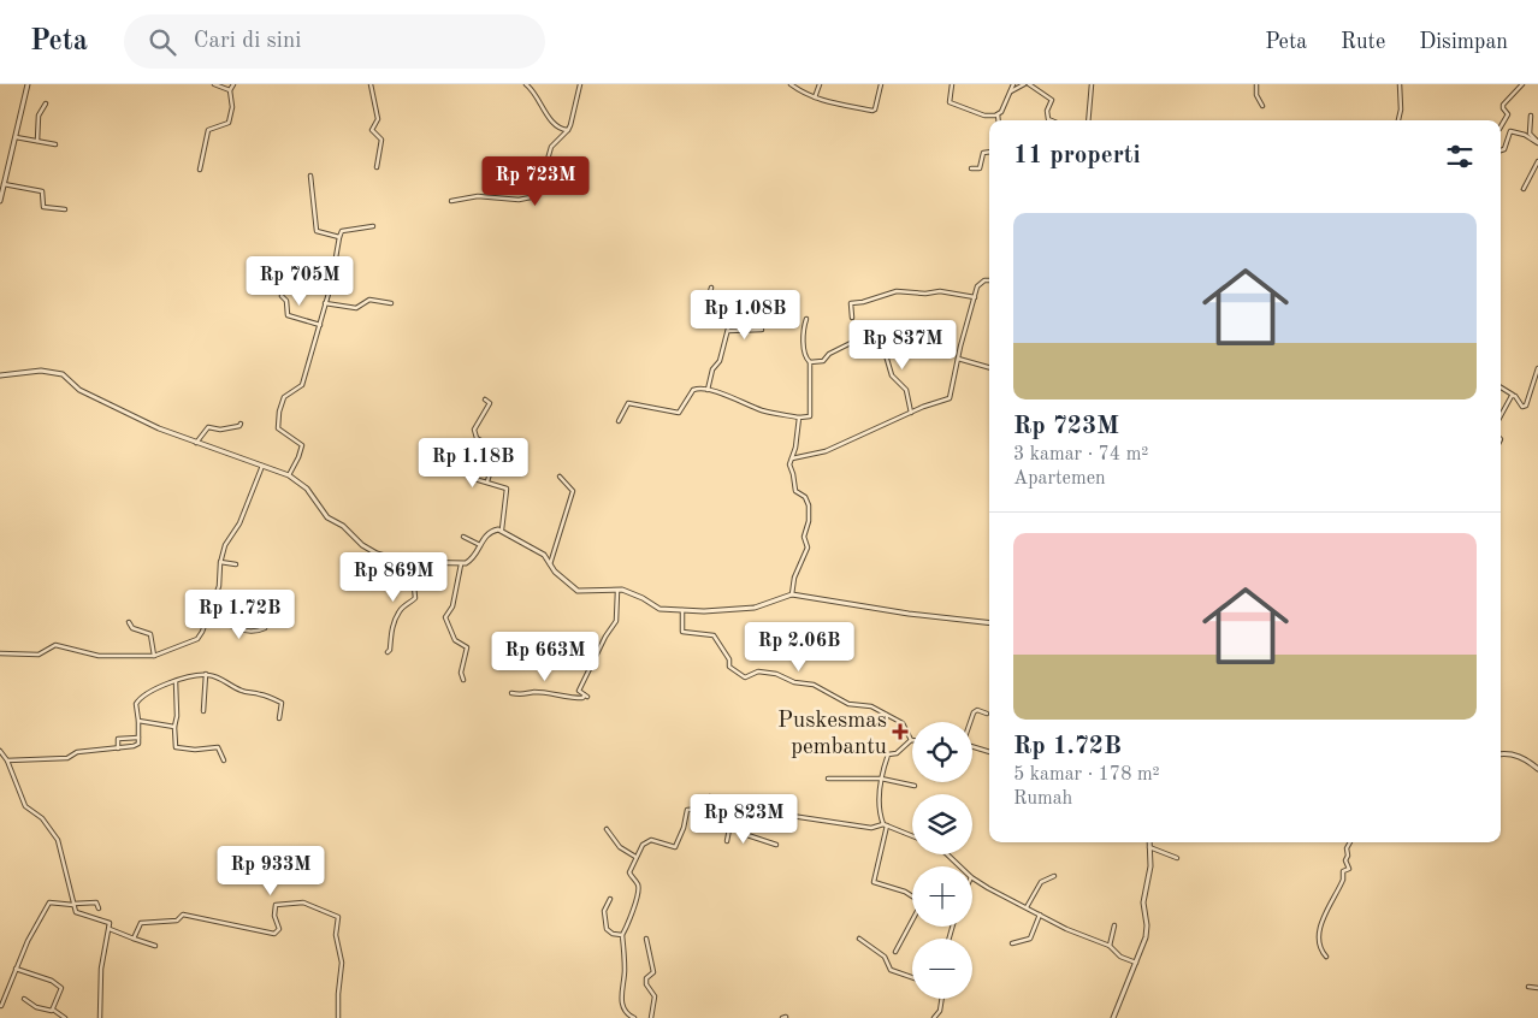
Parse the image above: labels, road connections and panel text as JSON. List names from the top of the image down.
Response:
{
  "places": {
    "health": ["Puskesmas pembantu"]
  },
  "page": {
    "header": "Peta",
    "search": "Cari di sini",
    "nav": ["Peta", "Rute", "Disimpan"],
    "heading": "11 properti",
    "price": [
      "Rp 723M",
      "Rp 705M",
      "Rp 1.08B",
      "Rp 837M",
      "Rp 1.18B",
      "Rp 869M",
      "Rp 1.72B",
      "Rp 2.06B",
      "Rp 663M",
      "Rp 823M",
      "Rp 933M"
    ],
    "list": [
      {
        "name": "Rp 723M",
        "note": "3 kamar · 74 m² · Apartemen"
      },
      {
        "name": "Rp 1.72B",
        "note": "5 kamar · 178 m² · Rumah"
      }
    ],
    "map_buttons": ["+", "−"]
  }
}
